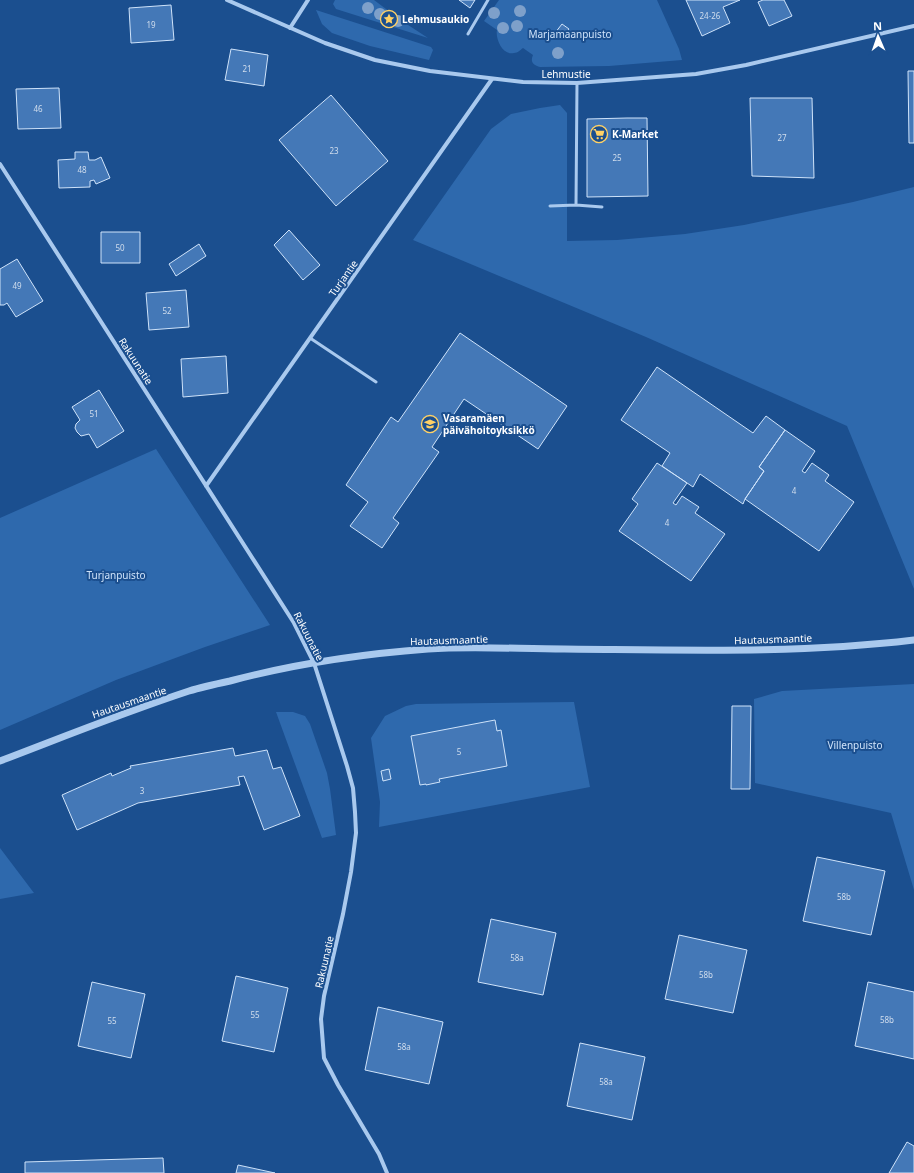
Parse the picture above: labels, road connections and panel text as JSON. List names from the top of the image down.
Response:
{
  "streets": {
    "street": [
      "Lehmustie",
      "Turjantie",
      "Rakuunatie",
      "Hautausmaantie"
    ]
  },
  "crossings": [
    ["Lehmustie", "Turjantie"],
    ["Turjantie", "Rakuunatie"],
    ["Rakuunatie", "Hautausmaantie"]
  ],
  "parks": ["Marjamaanpuisto", "Turjanpuisto", "Villenpuisto"],
  "places": {
    "place": ["Lehmusaukio"],
    "supermarket": ["K-Market"],
    "school or university": ["Vasaramäen päivähoitoyksikkö"]
  },
  "house_numbers": [
    "24-26",
    "19",
    "21",
    "46",
    "27",
    "23",
    "25",
    "48",
    "50",
    "49",
    "52",
    "51",
    "4",
    "4",
    "5",
    "3",
    "58b",
    "58a",
    "58b",
    "55",
    "58b",
    "55",
    "58a",
    "58a"
  ],
  "north": "top"
}
